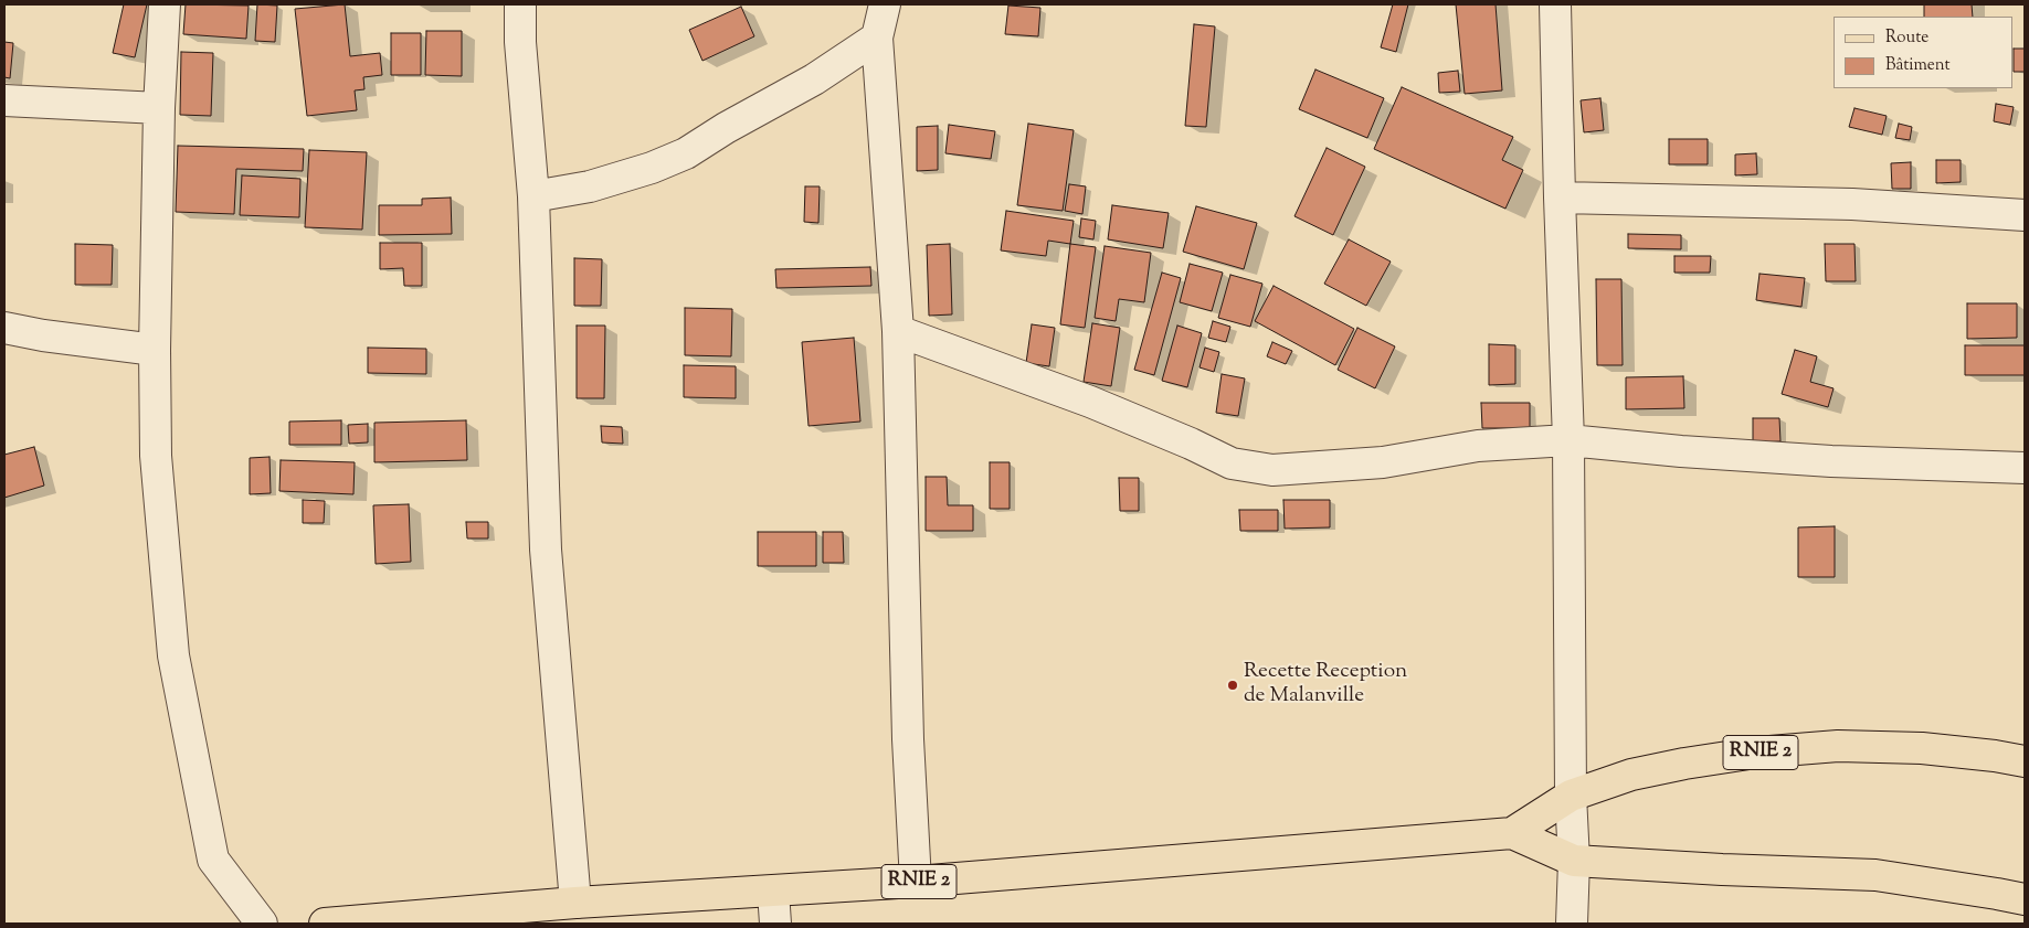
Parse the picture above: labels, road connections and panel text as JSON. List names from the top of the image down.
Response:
{
  "streets": {
    "main road": ["RNIE 2"]
  },
  "places": ["Recette Reception de Malanville"],
  "legend": ["Route", "Bâtiment"]
}
